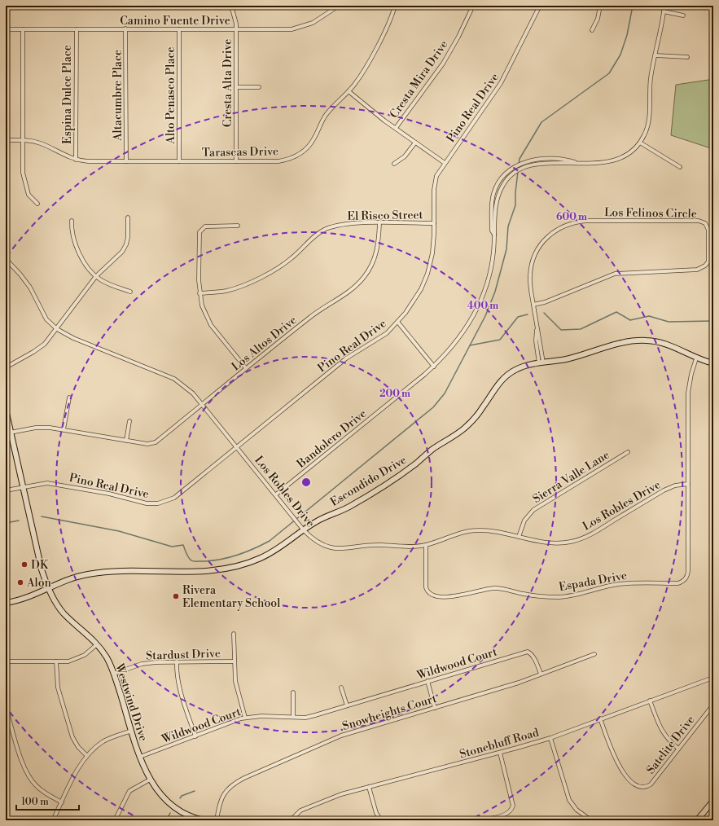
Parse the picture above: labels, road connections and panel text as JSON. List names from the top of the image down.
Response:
{
  "streets": {
    "street": [
      "Camino Fuente Drive",
      "Cresta Mira Drive",
      "Cresta Alta Drive",
      "Espina Dulce Place",
      "Altacumbre Place",
      "Alto Penasco Place",
      "Pino Real Drive",
      "Tarascas Drive",
      "Los Felinos Circle",
      "El Risco Street",
      "Los Altos Drive",
      "Bandolero Drive",
      "Sierra Valle Lane",
      "Escondido Drive",
      "Los Robles Drive",
      "Espada Drive",
      "Stardust Drive",
      "Wildwood Court",
      "Westwind Drive",
      "Snowheights Court",
      "Stonebluff Road",
      "Satelite Drive"
    ]
  },
  "crossings": [
    ["Camino Fuente Drive", "Cresta Alta Drive"],
    ["Camino Fuente Drive", "Espina Dulce Place"],
    ["Camino Fuente Drive", "Altacumbre Place"],
    ["Camino Fuente Drive", "Alto Penasco Place"],
    ["Cresta Alta Drive", "Tarascas Drive"],
    ["Espina Dulce Place", "Tarascas Drive"],
    ["Altacumbre Place", "Tarascas Drive"],
    ["Alto Penasco Place", "Tarascas Drive"],
    ["Pino Real Drive", "El Risco Street"],
    ["Pino Real Drive", "Los Robles Drive"],
    ["Pino Real Drive", "Westwind Drive"],
    ["Los Felinos Circle", "Escondido Drive"],
    ["El Risco Street", "Los Altos Drive"],
    ["Los Altos Drive", "Los Robles Drive"],
    ["Los Altos Drive", "Westwind Drive"],
    ["Bandolero Drive", "Los Robles Drive"],
    ["Sierra Valle Lane", "Los Robles Drive"],
    ["Escondido Drive", "Los Robles Drive"],
    ["Escondido Drive", "Espada Drive"],
    ["Escondido Drive", "Westwind Drive"],
    ["Los Robles Drive", "Espada Drive"],
    ["Stardust Drive", "Westwind Drive"],
    ["Wildwood Court", "Westwind Drive"],
    ["Wildwood Court", "Snowheights Court"],
    ["Stonebluff Road", "Satelite Drive"]
  ],
  "places": ["DK", "Alon", "Rivera Elementary School"],
  "scale_bar": "100 m",
  "rings": ["600 m", "400 m", "200 m"]
}
